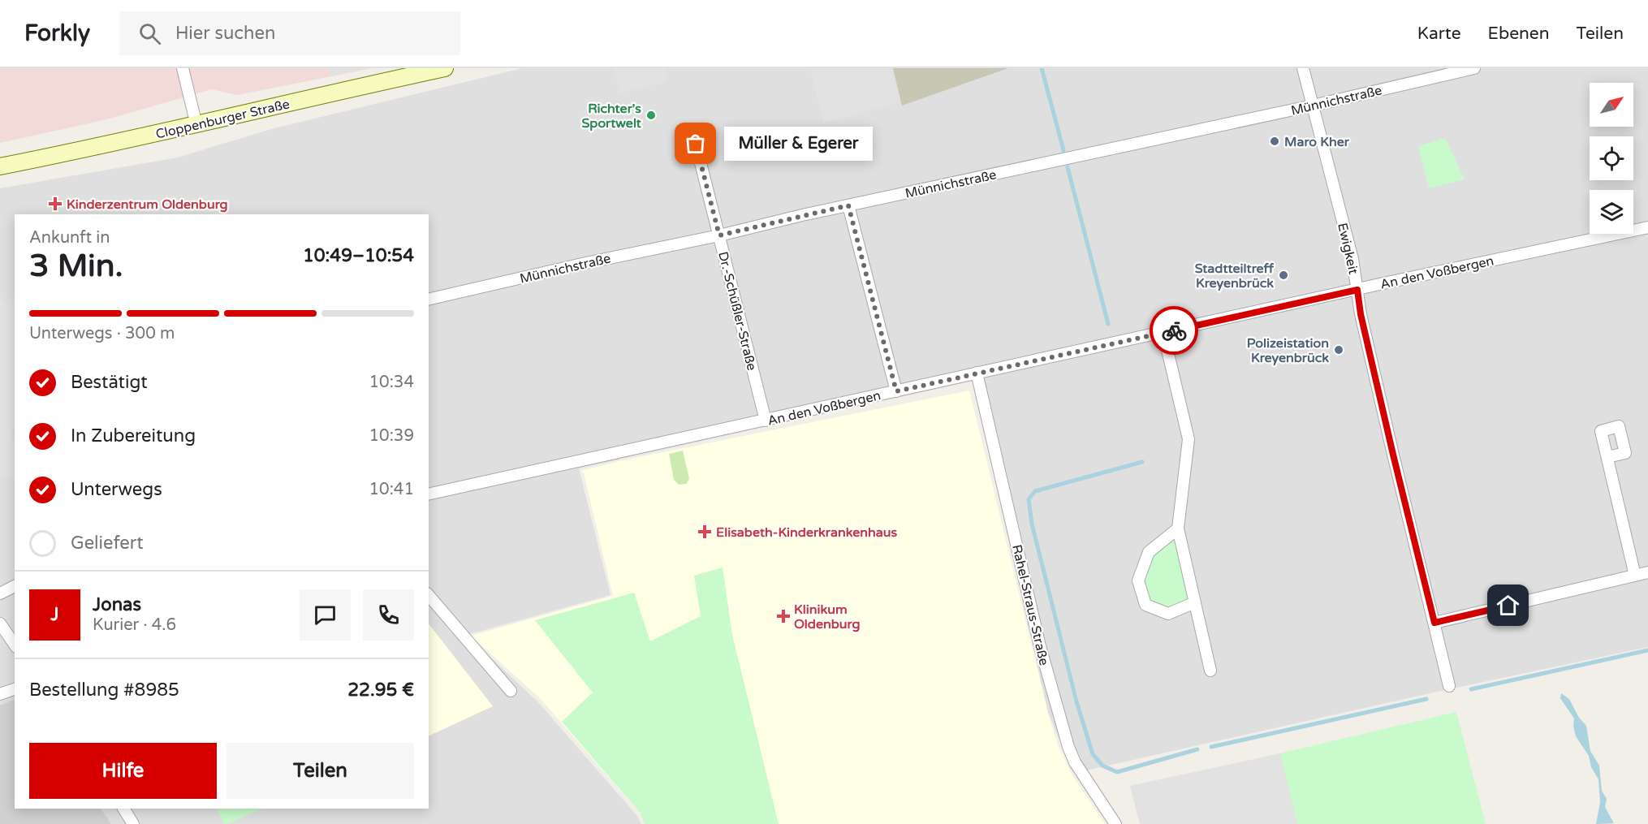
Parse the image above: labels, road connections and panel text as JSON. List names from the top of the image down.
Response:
{
  "streets": {
    "main road": ["Cloppenburger Straße"],
    "street": [
      "Münnichstraße",
      "Ewigkeit",
      "An den Voßbergen",
      "Dr.-Schüßler-Straße",
      "Rahel-Straus-Straße"
    ]
  },
  "crossings": [
    ["Münnichstraße", "Ewigkeit"],
    ["Münnichstraße", "Dr.-Schüßler-Straße"],
    ["Ewigkeit", "An den Voßbergen"],
    ["An den Voßbergen", "Dr.-Schüßler-Straße"],
    ["An den Voßbergen", "Rahel-Straus-Straße"]
  ],
  "places": {
    "other": [
      "Richter's Sportwelt",
      "Maro Kher",
      "Müller & Egerer",
      "Stadtteiltreff Kreyenbrück",
      "Polizeistation Kreyenbrück"
    ],
    "health": ["Kinderzentrum Oldenburg", "Elisabeth-Kinderkrankenhaus", "Klinikum Oldenburg"]
  },
  "north": "top right",
  "page": {
    "header": "Forkly",
    "search": "Hier suchen",
    "nav": ["Karte", "Ebenen", "Teilen"],
    "bubble": "Müller & Egerer",
    "heading": ["3 Min.", "Ankunft in", "10:49–10:54"],
    "panel": [
      "Jonas",
      "Kurier · 4.6",
      "Bestellung #8985",
      "22.95 €"
    ],
    "bar": "Unterwegs · 300 m",
    "list": [
      ["Bestätigt", "10:34"],
      ["In Zubereitung", "10:39"],
      ["Unterwegs", "10:41"],
      "Geliefert"
    ],
    "round": "J",
    "buttons": ["Hilfe", "Teilen"]
  }
}
